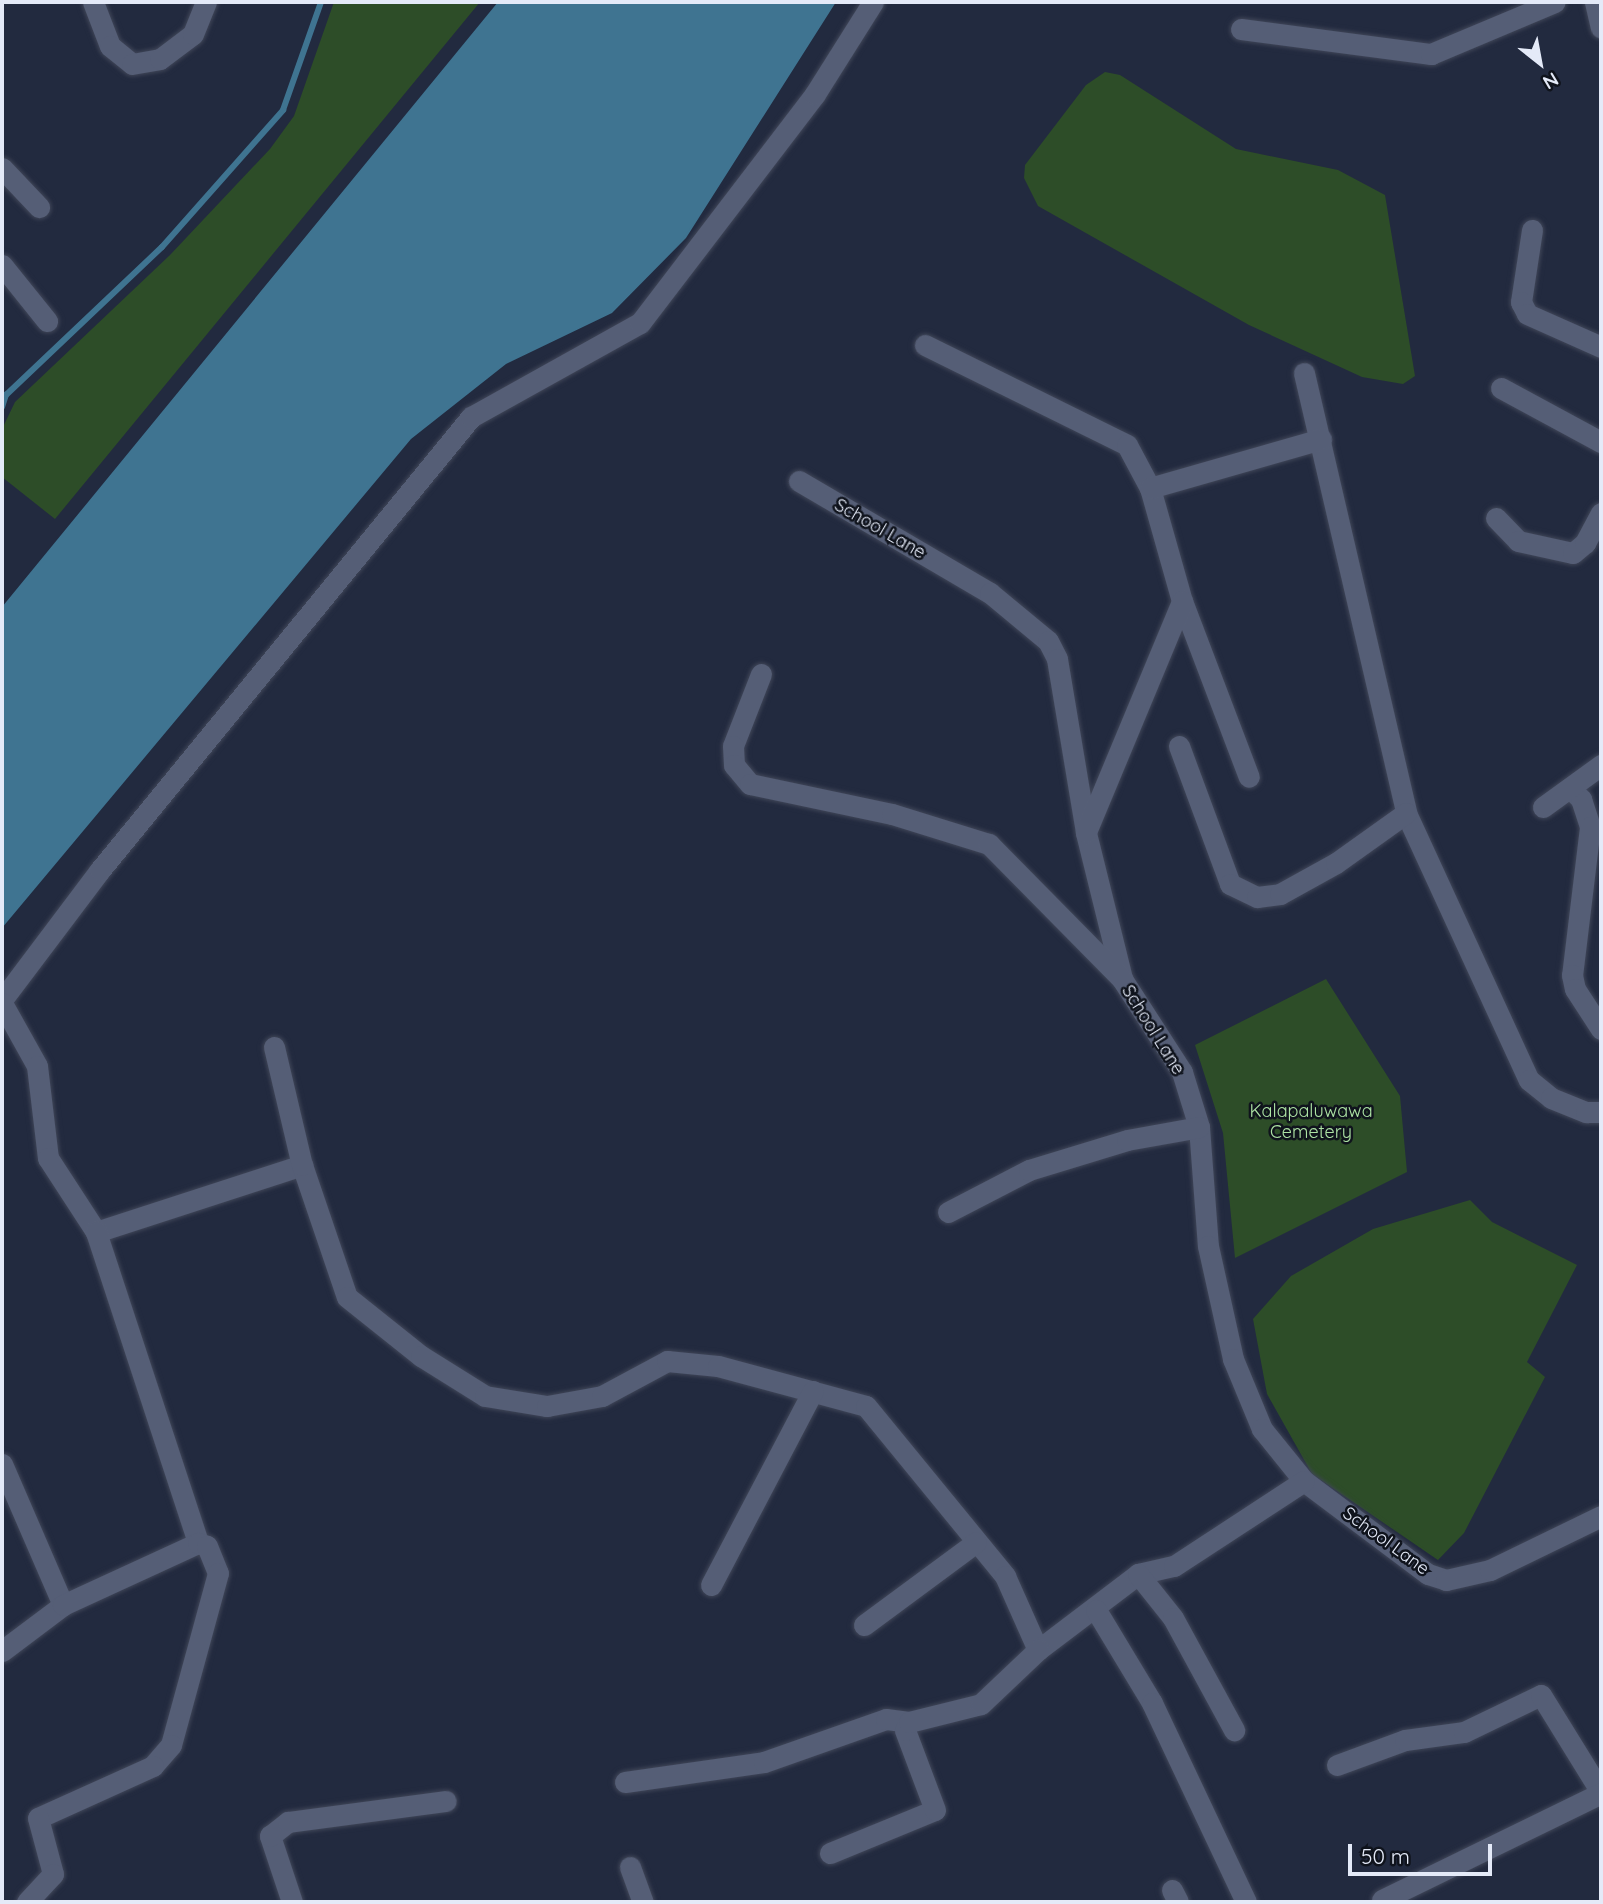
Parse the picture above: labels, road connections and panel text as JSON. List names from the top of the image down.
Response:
{
  "streets": {
    "street": ["School Lane"]
  },
  "parks": ["Kalapaluwawa Cemetery"],
  "scale_bar": "50 m",
  "north": "bottom right"
}
